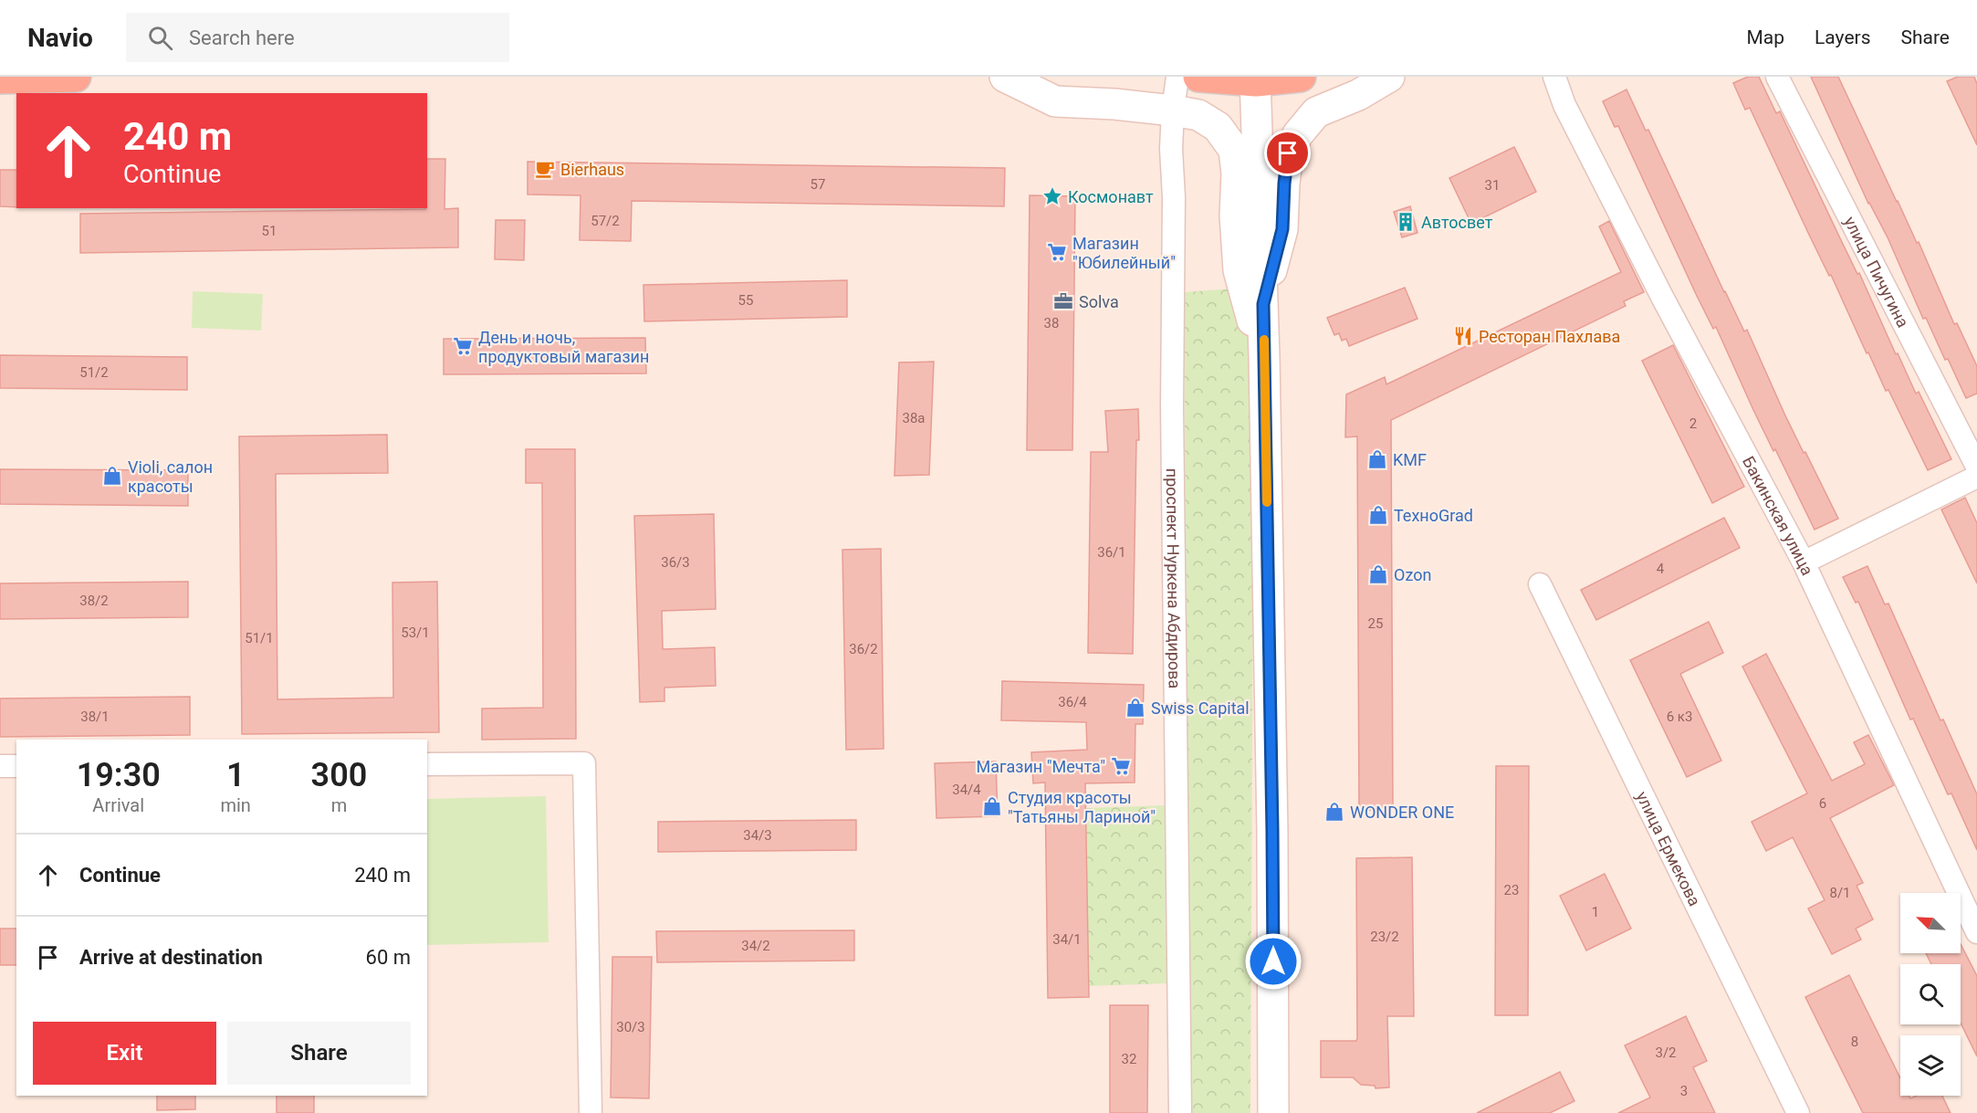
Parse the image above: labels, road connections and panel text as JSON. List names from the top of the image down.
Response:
{
  "streets": {
    "street": [
      "улица Пичугина",
      "Бакинская улица",
      "проспект Нуркена Абдирова",
      "улица Ермекова"
    ]
  },
  "places": {
    "cafe": ["Bierhaus"],
    "place": ["Космонавт"],
    "building": ["Автосвет"],
    "supermarket": ["Магазин \"Юбилейный\"", "День и ночь, продуктовый магазин", "Магазин \"Мечта\""],
    "office": ["Solva"],
    "restaurant": ["Ресторан Пахлава"],
    "shop": [
      "KMF",
      "Violi, салон красоты",
      "ТехноGrad",
      "Ozon",
      "Swiss Capital",
      "Студия красоты \"Татьяны Лариной\"",
      "WONDER ONE"
    ]
  },
  "house_numbers": [
    "57",
    "31",
    "57/2",
    "51",
    "55",
    "38",
    "51/2",
    "38а",
    "2",
    "36/1",
    "36/3",
    "4",
    "38/2",
    "25",
    "53/1",
    "51/1",
    "36/2",
    "36/4",
    "38/1",
    "6 к3",
    "34/4",
    "6",
    "34/3",
    "23",
    "8/1",
    "1",
    "23/2",
    "34/1",
    "34/2",
    "30/3",
    "8",
    "3/2",
    "32",
    "3"
  ],
  "north": "top left",
  "page": {
    "header": "Navio",
    "search": "Search here",
    "nav": ["Map", "Layers", "Share"],
    "turn": ["240 m", "Continue"],
    "eta": [
      "19:30",
      "Arrival",
      "1",
      "min",
      "300",
      "m"
    ],
    "list": [
      {
        "name": "Continue",
        "value": "240 m"
      },
      {
        "name": "Arrive at destination",
        "value": "60 m"
      }
    ],
    "buttons": ["Exit", "Share"]
  }
}
